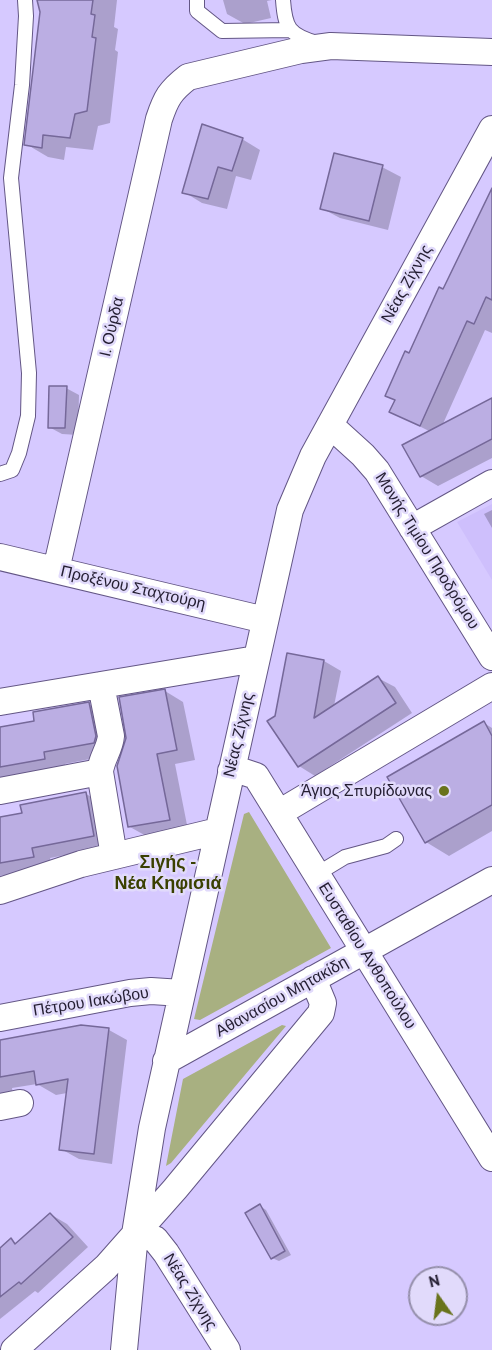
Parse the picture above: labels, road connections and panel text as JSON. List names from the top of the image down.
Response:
{
  "streets": {
    "street": [
      "Νέας Ζίχνης",
      "Ι. Ούρδα",
      "Μονής Τιμίου Προδρόμου",
      "Προξένου Σταχτούρη",
      "Ευσταθίου Ανθοπούλου",
      "Αθανασίου Μητακίδη",
      "Πέτρου Ιακώβου"
    ]
  },
  "crossings": [
    ["Νέας Ζίχνης", "Μονής Τιμίου Προδρόμου"],
    ["Νέας Ζίχνης", "Προξένου Σταχτούρη"],
    ["Νέας Ζίχνης", "Ευσταθίου Ανθοπούλου"],
    ["Νέας Ζίχνης", "Αθανασίου Μητακίδη"],
    ["Νέας Ζίχνης", "Πέτρου Ιακώβου"],
    ["Ι. Ούρδα", "Προξένου Σταχτούρη"],
    ["Ευσταθίου Ανθοπούλου", "Αθανασίου Μητακίδη"]
  ],
  "districts": ["Σιγής - Νέα Κηφισιά"],
  "places": ["Άγιος Σπυρίδωνας"],
  "north": "top"
}
